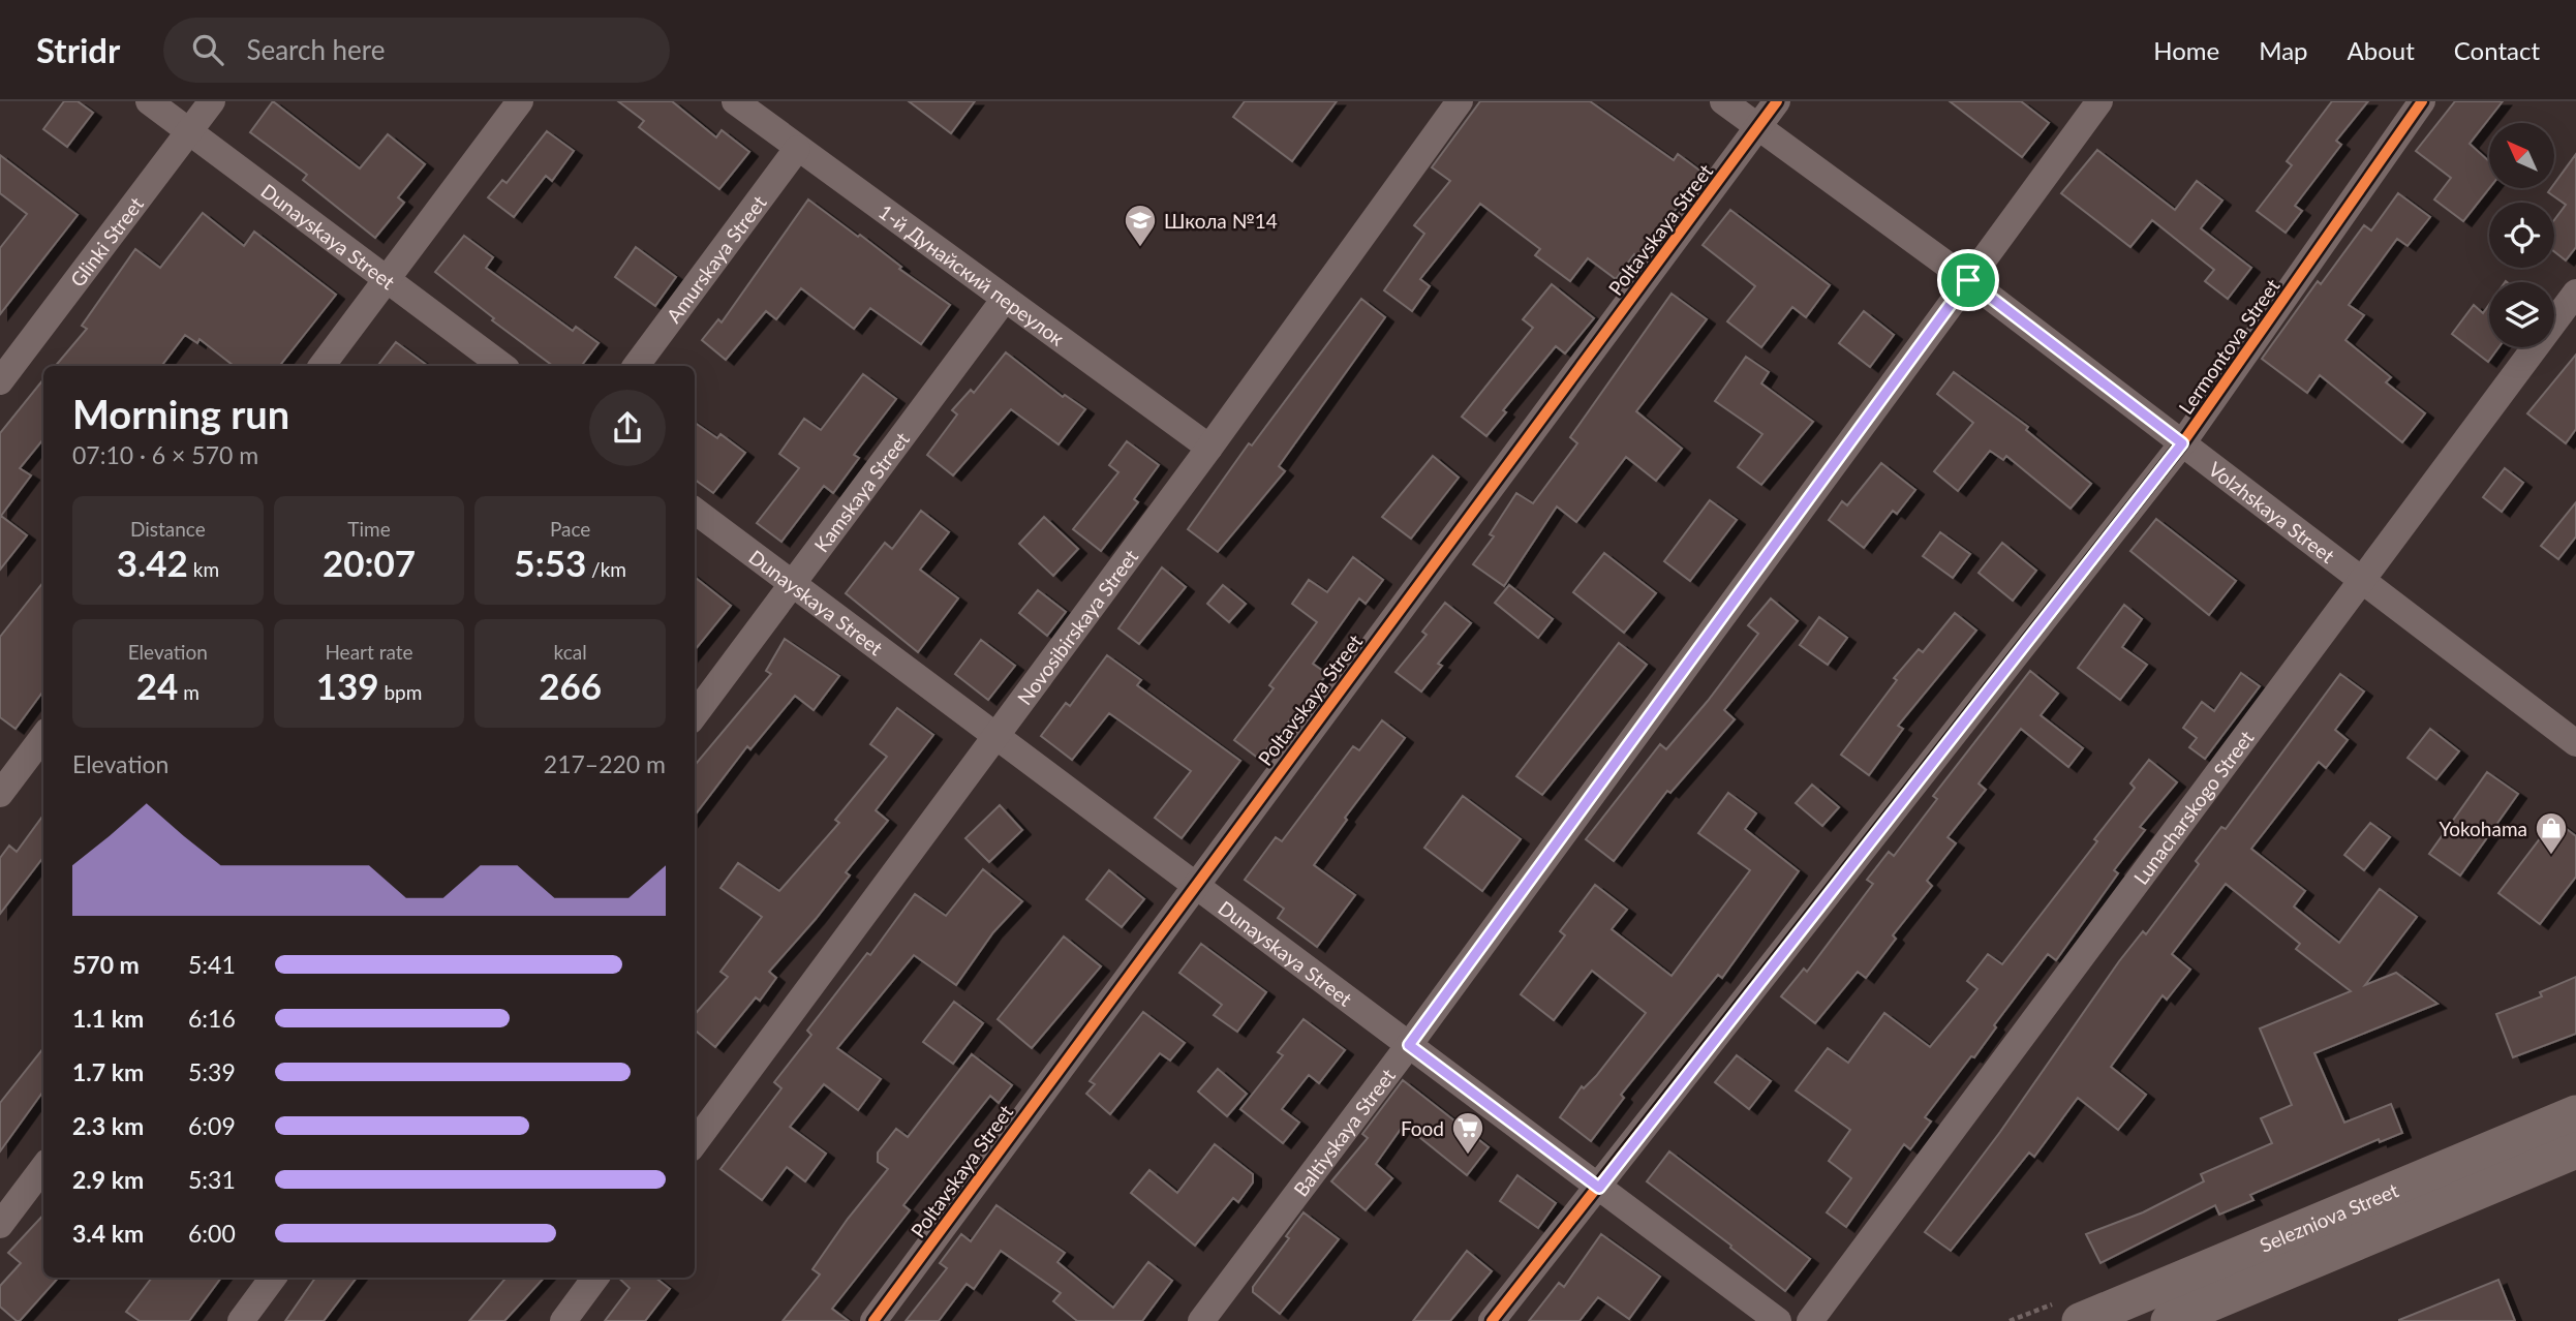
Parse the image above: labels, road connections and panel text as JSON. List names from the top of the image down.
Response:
{
  "streets": {
    "main road": ["Selezniova Street"],
    "street": [
      "Poltavskaya Street",
      "Dunayskaya Street",
      "Glinki Street",
      "Amurskaya Street",
      "1-й Дунайский переулок",
      "Lermontova Street",
      "Kamskaya Street",
      "Volzhskaya Street",
      "Novosibirskaya Street",
      "Lunacharskogo Street",
      "Baltiyskaya Street"
    ]
  },
  "crossings": [
    ["Poltavskaya Street", "Dunayskaya Street"],
    ["Poltavskaya Street", "Volzhskaya Street"],
    ["Dunayskaya Street", "Glinki Street"],
    ["Dunayskaya Street", "Lermontova Street"],
    ["Dunayskaya Street", "Kamskaya Street"],
    ["Dunayskaya Street", "Novosibirskaya Street"],
    ["Dunayskaya Street", "Baltiyskaya Street"],
    ["Amurskaya Street", "1-й Дунайский переулок"],
    ["1-й Дунайский переулок", "Kamskaya Street"],
    ["1-й Дунайский переулок", "Novosibirskaya Street"],
    ["Lermontova Street", "Volzhskaya Street"],
    ["Volzhskaya Street", "Lunacharskogo Street"],
    ["Volzhskaya Street", "Baltiyskaya Street"]
  ],
  "places": {
    "school or university": ["Школа №14"],
    "shop": ["Yokohama"],
    "supermarket": ["Food"]
  },
  "north": "top left",
  "page": {
    "header": "Stridr",
    "search": "Search here",
    "nav": [
      "Home",
      "Map",
      "About",
      "Contact"
    ],
    "heading": ["Morning run", "07:10 · 6 × 570 m"],
    "stats": [
      ["Distance", "3.42 km"],
      ["Time", "20:07"],
      ["Pace", "5:53 /km"],
      ["Elevation", "24 m"],
      ["Heart rate", "139 bpm"],
      ["kcal", "266"]
    ],
    "chart": ["Elevation", "217–220 m"],
    "list": [
      {
        "name": "570 m",
        "note": "5:41"
      },
      {
        "name": "1.1 km",
        "note": "6:16"
      },
      {
        "name": "1.7 km",
        "note": "5:39"
      },
      {
        "name": "2.3 km",
        "note": "6:09"
      },
      {
        "name": "2.9 km",
        "note": "5:31"
      },
      {
        "name": "3.4 km",
        "note": "6:00"
      }
    ]
  }
}
